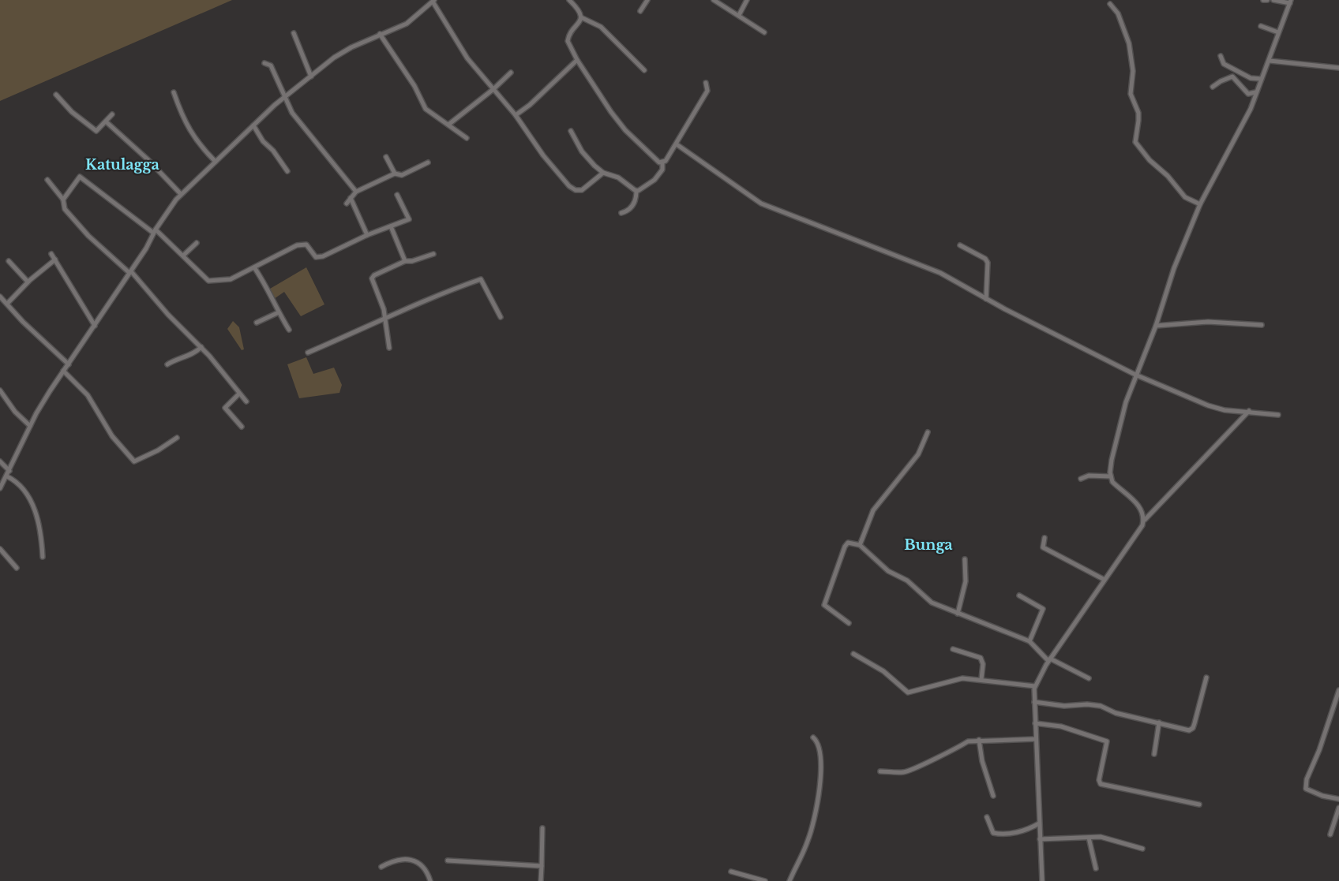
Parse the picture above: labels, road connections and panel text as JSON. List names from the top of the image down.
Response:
{
  "districts": ["Katulagga", "Bunga"]
}
